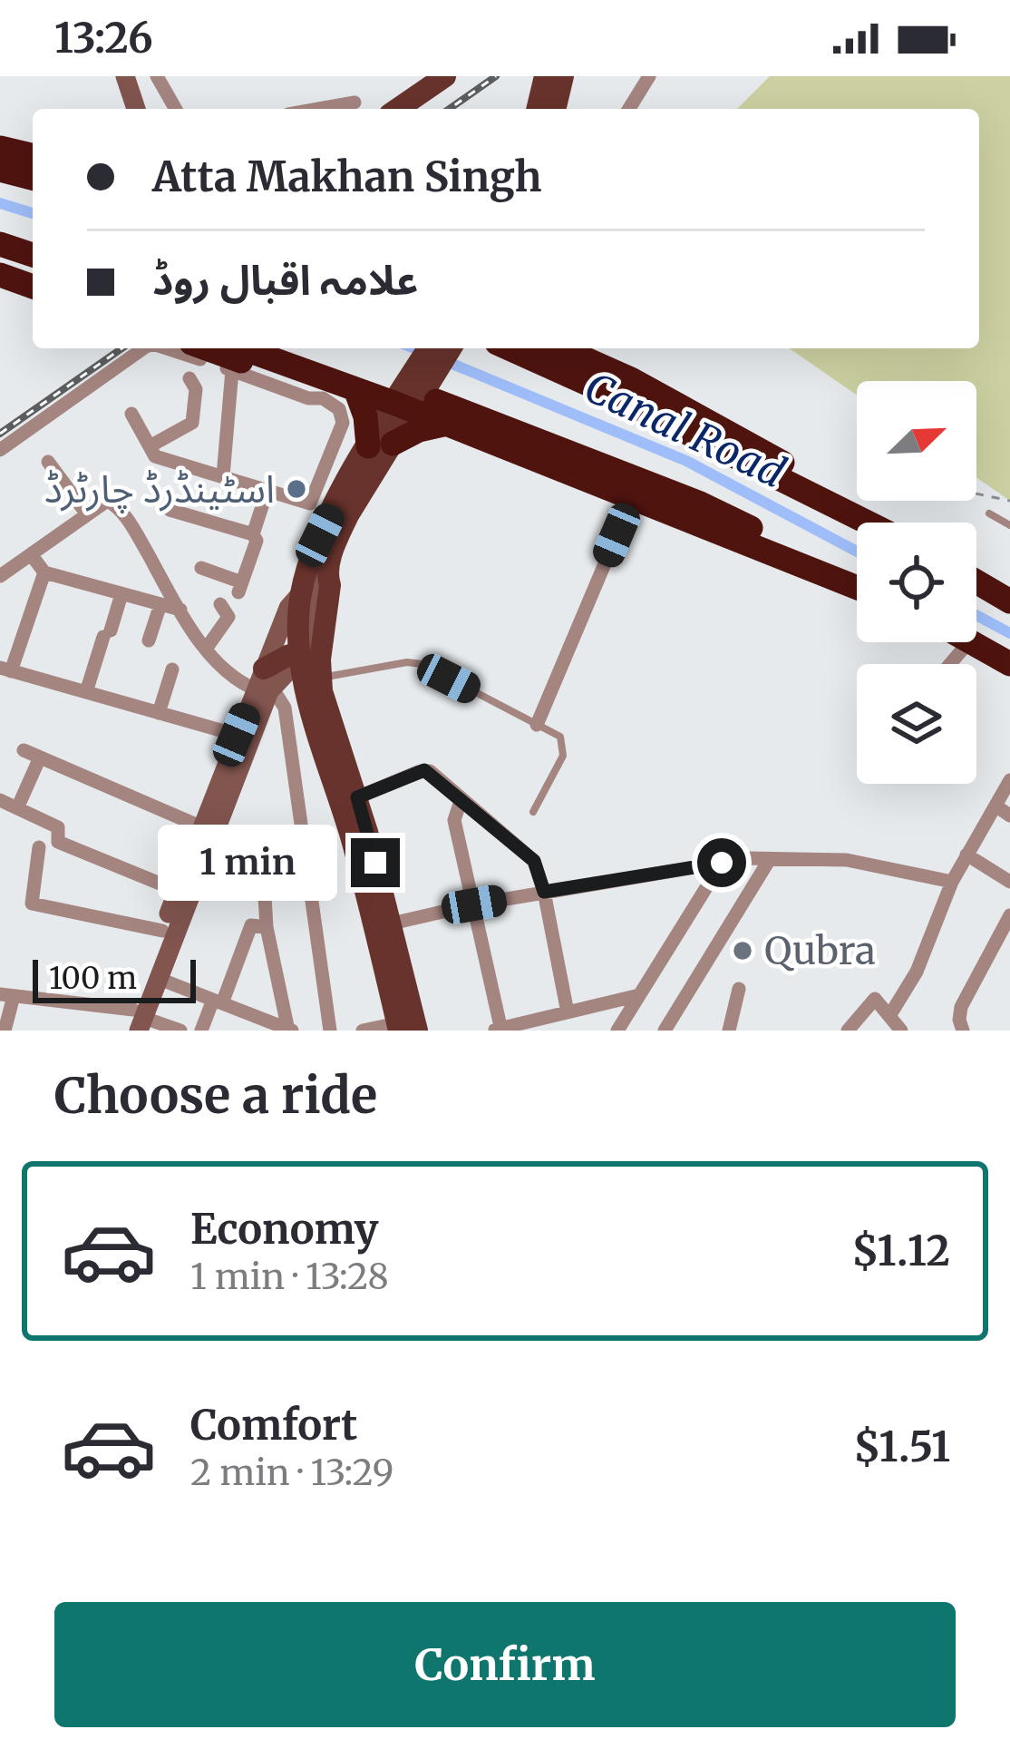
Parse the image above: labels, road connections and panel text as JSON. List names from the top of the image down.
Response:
{
  "water": ["Canal Road"],
  "places": ["اسٹینڈرڈ چارٹرڈ", "Qubra"],
  "scale_bar": "100 m",
  "north": "top right",
  "page": {
    "status": "13:26",
    "banner": ["Atta Makhan Singh", "علامہ اقبال روڈ"],
    "bubble": "1 min",
    "scale": "100 m",
    "heading": "Choose a ride",
    "list": [
      {
        "name": "Economy",
        "note": "1 min · 13:28",
        "value": "$1.12"
      },
      {
        "name": "Comfort",
        "note": "2 min · 13:29",
        "value": "$1.51"
      }
    ],
    "buttons": "Confirm"
  }
}
